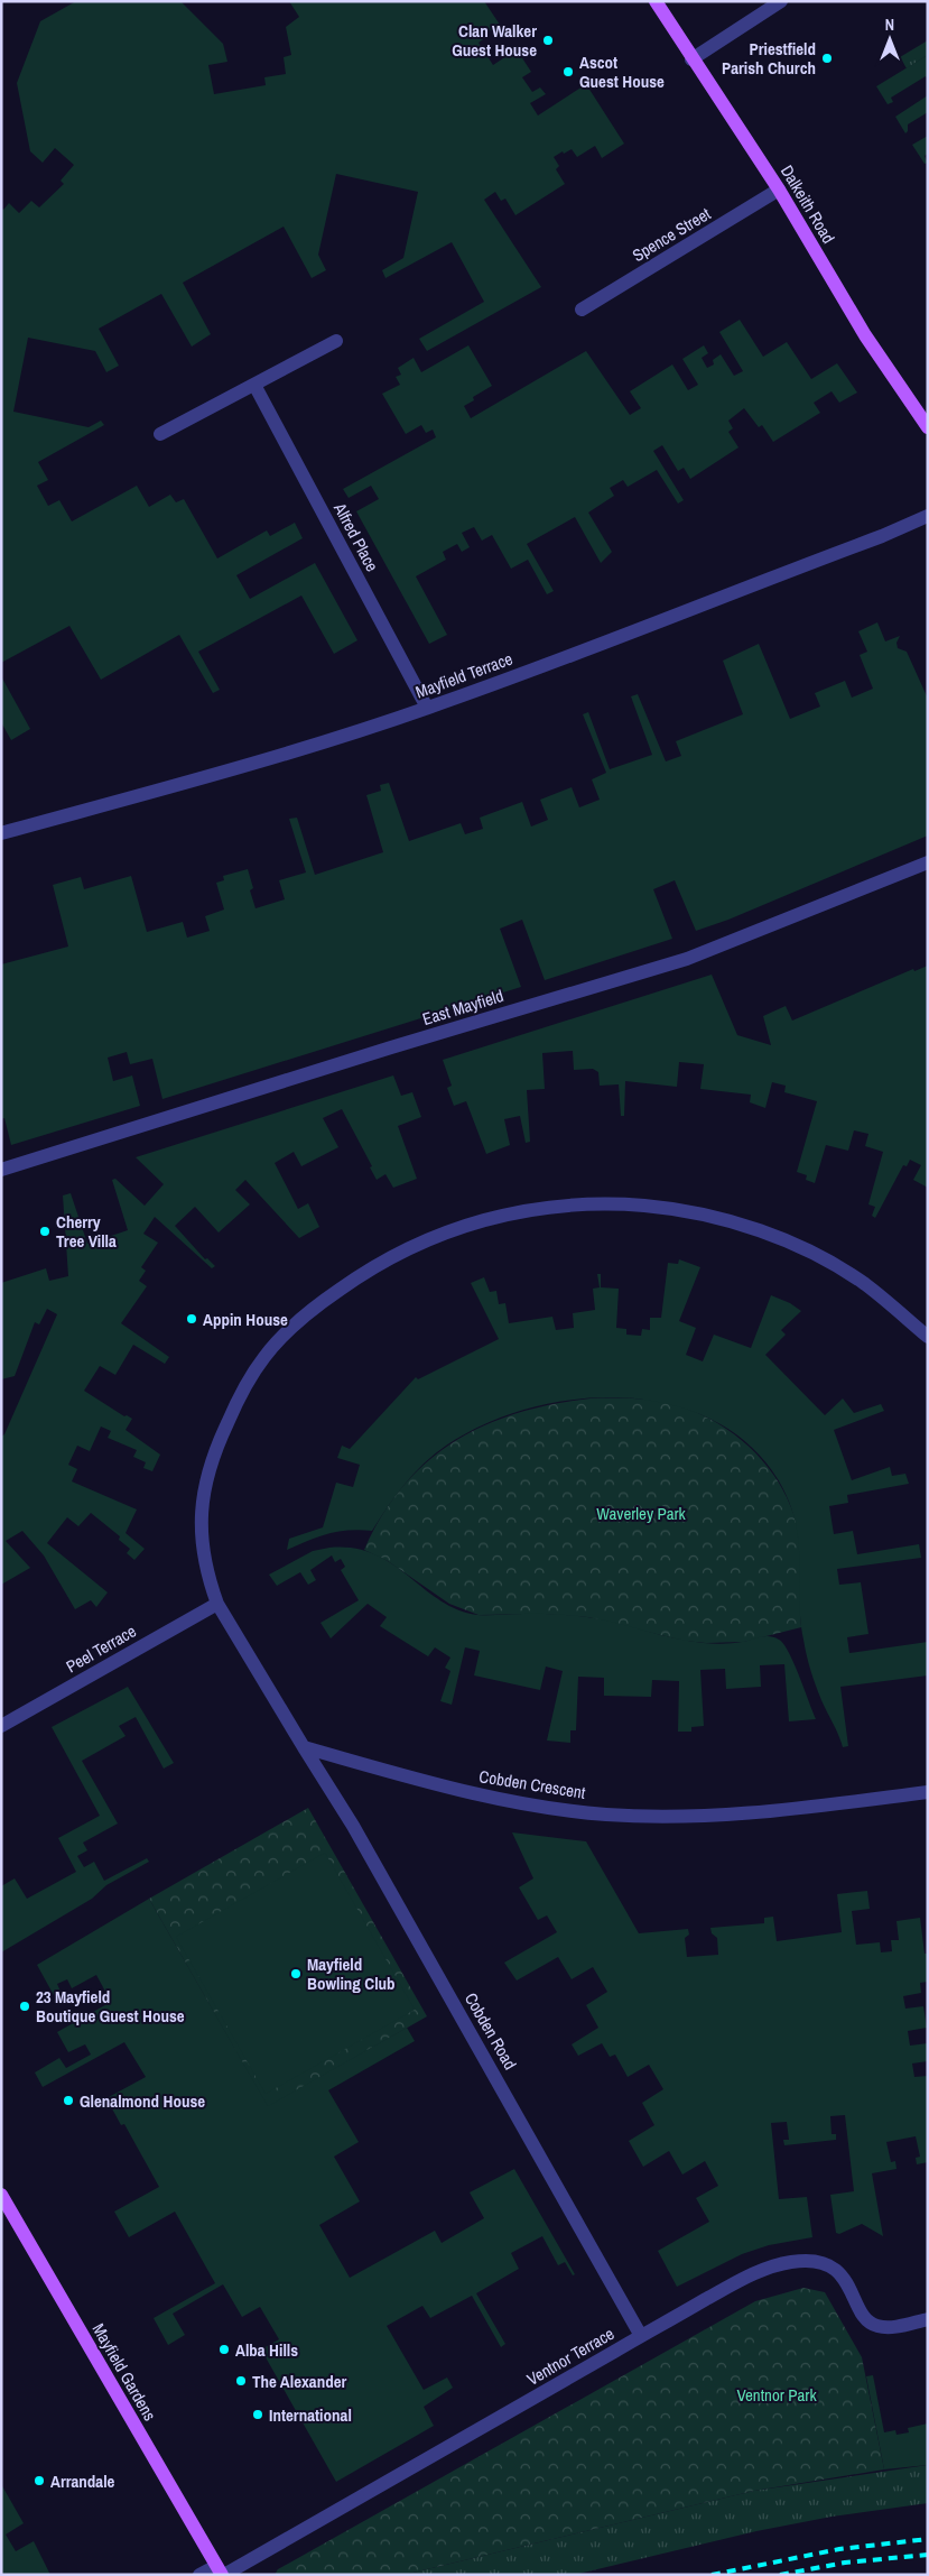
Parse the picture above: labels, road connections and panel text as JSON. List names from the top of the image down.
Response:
{
  "streets": {
    "main road": ["Dalkeith Road", "Mayfield Gardens"],
    "street": [
      "Spence Street",
      "Alfred Place",
      "Mayfield Terrace",
      "East Mayfield",
      "Peel Terrace",
      "Cobden Crescent",
      "Cobden Road",
      "Ventnor Terrace"
    ]
  },
  "crossings": [
    ["Dalkeith Road", "Spence Street"],
    ["Alfred Place", "Mayfield Terrace"],
    ["Cobden Crescent", "Cobden Road"],
    ["Cobden Road", "Ventnor Terrace"],
    ["Ventnor Terrace", "Mayfield Gardens"]
  ],
  "parks": ["Waverley Park", "Ventnor Park"],
  "places": [
    "Clan Walker Guest House",
    "Priestfield Parish Church",
    "Ascot Guest House",
    "Cherry Tree Villa",
    "Appin House",
    "Mayfield Bowling Club",
    "23 Mayfield Boutique Guest House",
    "Glenalmond House",
    "Alba Hills",
    "The Alexander",
    "International",
    "Arrandale"
  ],
  "north": "top"
}
